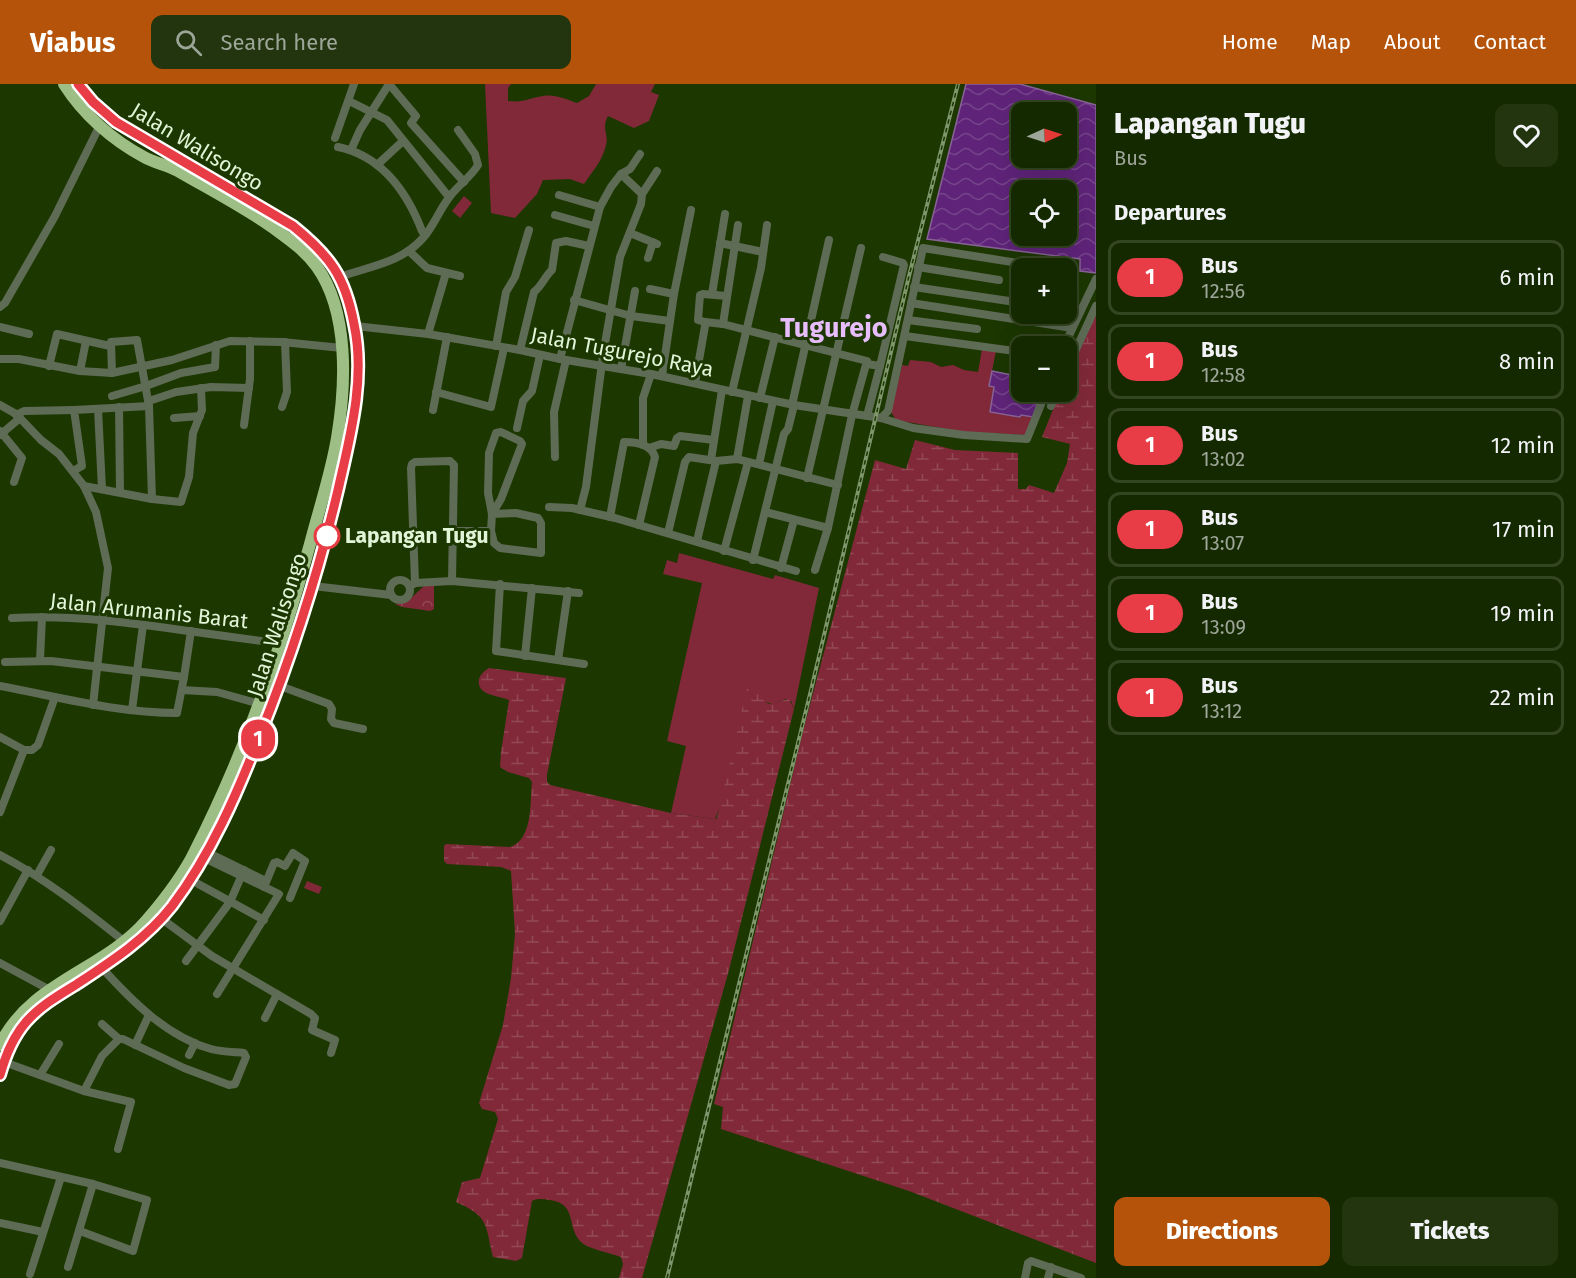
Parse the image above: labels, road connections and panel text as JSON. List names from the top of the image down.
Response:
{
  "streets": {
    "highway": ["Jalan Walisongo"],
    "street": ["Jalan Tugurejo Raya", "Jalan Arumanis Barat"]
  },
  "crossings": [
    ["Jalan Walisongo", "Jalan Tugurejo Raya"],
    ["Jalan Walisongo", "Jalan Arumanis Barat"]
  ],
  "districts": ["Tugurejo"],
  "places": ["Lapangan Tugu"],
  "lines": ["bus line 1"],
  "north": "right",
  "page": {
    "header": "Viabus",
    "search": "Search here",
    "nav": [
      "Home",
      "Map",
      "About",
      "Contact"
    ],
    "on_map": "1",
    "heading": [
      ["Lapangan Tugu", "Bus"],
      "Departures"
    ],
    "map_buttons": ["+", "−"],
    "list": [
      {
        "mark": "1",
        "name": "Bus",
        "note": "12:56",
        "value": "6 min"
      },
      {
        "mark": "1",
        "name": "Bus",
        "note": "12:58",
        "value": "8 min"
      },
      {
        "mark": "1",
        "name": "Bus",
        "note": "13:02",
        "value": "12 min"
      },
      {
        "mark": "1",
        "name": "Bus",
        "note": "13:07",
        "value": "17 min"
      },
      {
        "mark": "1",
        "name": "Bus",
        "note": "13:09",
        "value": "19 min"
      },
      {
        "mark": "1",
        "name": "Bus",
        "note": "13:12",
        "value": "22 min"
      }
    ],
    "buttons": ["Directions", "Tickets"]
  }
}
